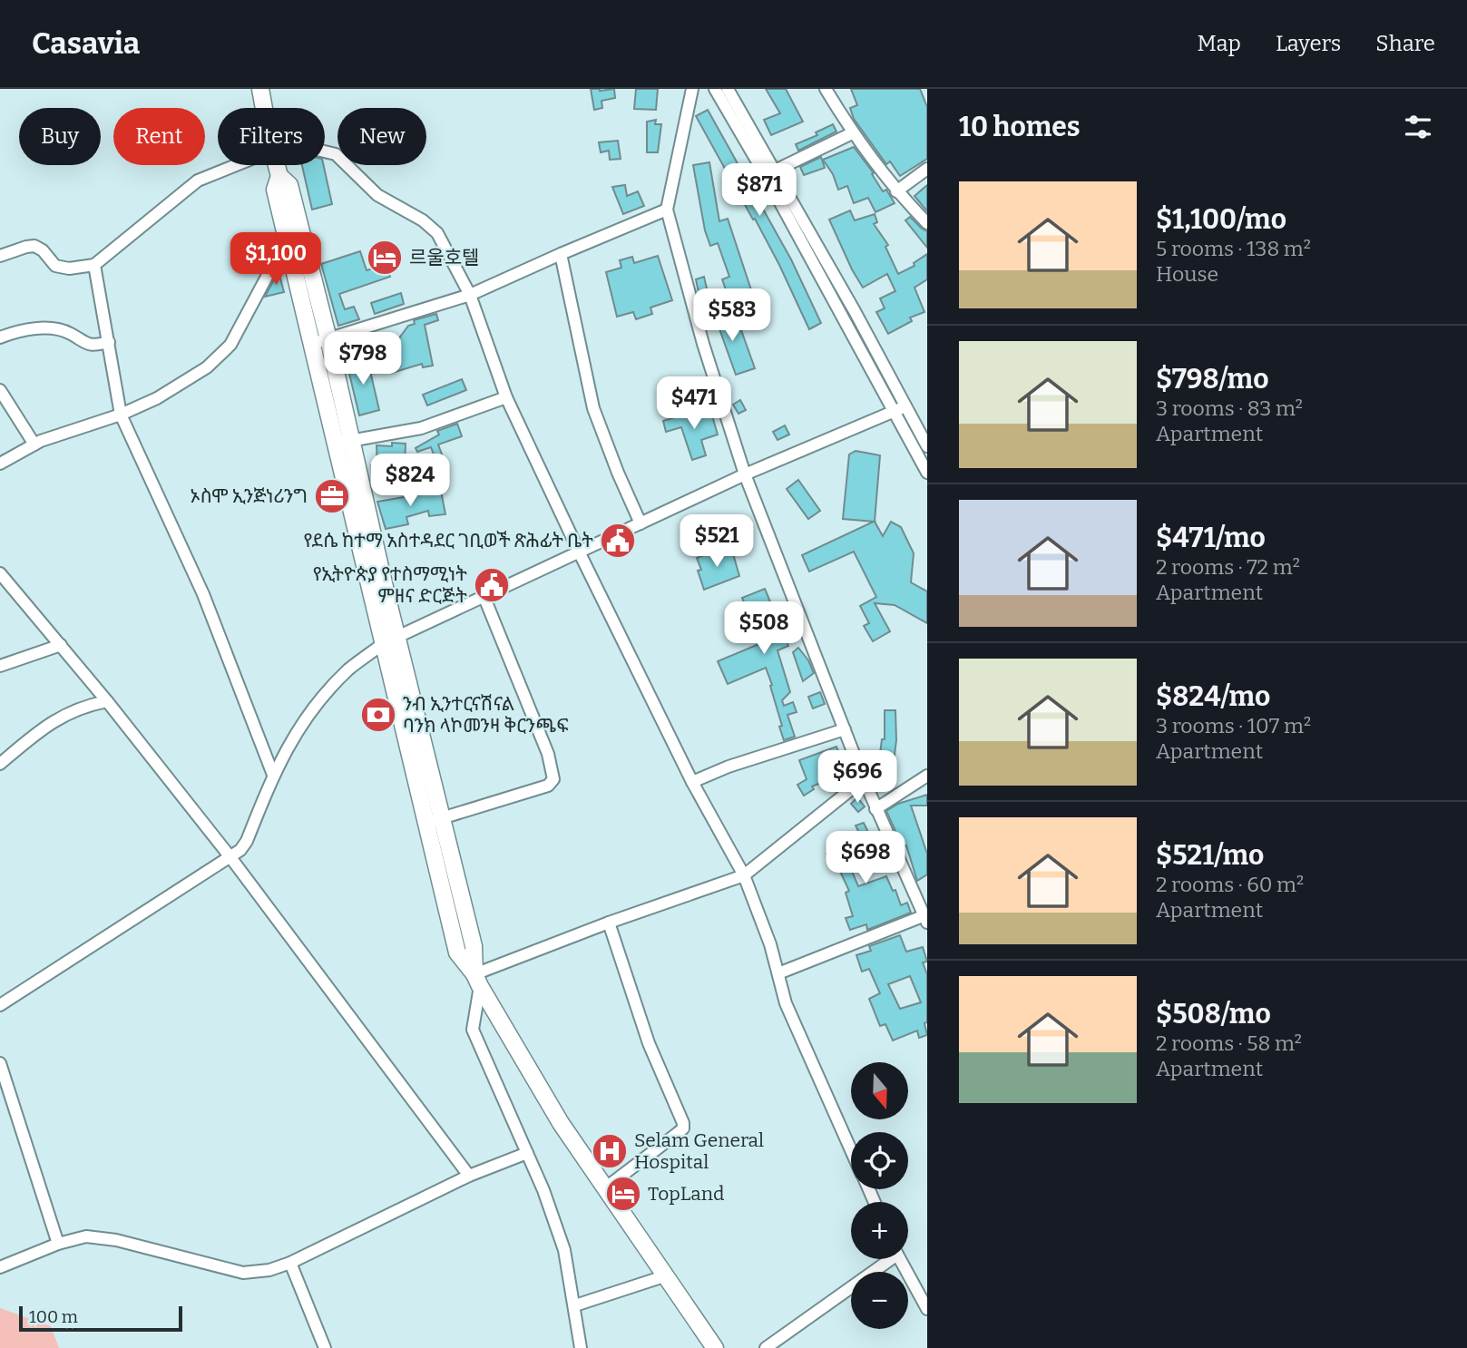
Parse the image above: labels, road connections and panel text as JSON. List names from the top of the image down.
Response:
{
  "places": {
    "hotel": ["르울호텔", "TopLand"],
    "office": ["ኦስሞ ኢንጅነሪንግ"],
    "public building": ["የደሴ ከተማ አስተዳደር ገቢወች ጽሕፊት ቤት", "የኢትዮጵያ የተስማሚነት ምዘና ድርጅት"],
    "bank": ["ንብ ኢንተርናሽናል ባንክ ላኮመንዛ ቅርንጫፍ"],
    "hospital": ["Selam General Hospital"]
  },
  "scale_bar": "100 m",
  "north": "bottom",
  "page": {
    "header": "Casavia",
    "nav": ["Map", "Layers", "Share"],
    "heading": "10 homes",
    "chip": [
      "Buy",
      "Rent",
      "Filters",
      "New"
    ],
    "price": [
      "$871",
      "$1,100",
      "$583",
      "$798",
      "$471",
      "$824",
      "$521",
      "$508",
      "$696",
      "$698"
    ],
    "list": [
      {
        "name": "$1,100/mo",
        "note": "5 rooms · 138 m² · House"
      },
      {
        "name": "$798/mo",
        "note": "3 rooms · 83 m² · Apartment"
      },
      {
        "name": "$471/mo",
        "note": "2 rooms · 72 m² · Apartment"
      },
      {
        "name": "$824/mo",
        "note": "3 rooms · 107 m² · Apartment"
      },
      {
        "name": "$521/mo",
        "note": "2 rooms · 60 m² · Apartment"
      },
      {
        "name": "$508/mo",
        "note": "2 rooms · 58 m² · Apartment"
      }
    ],
    "map_buttons": ["+", "−"],
    "scale": "100 m"
  }
}
